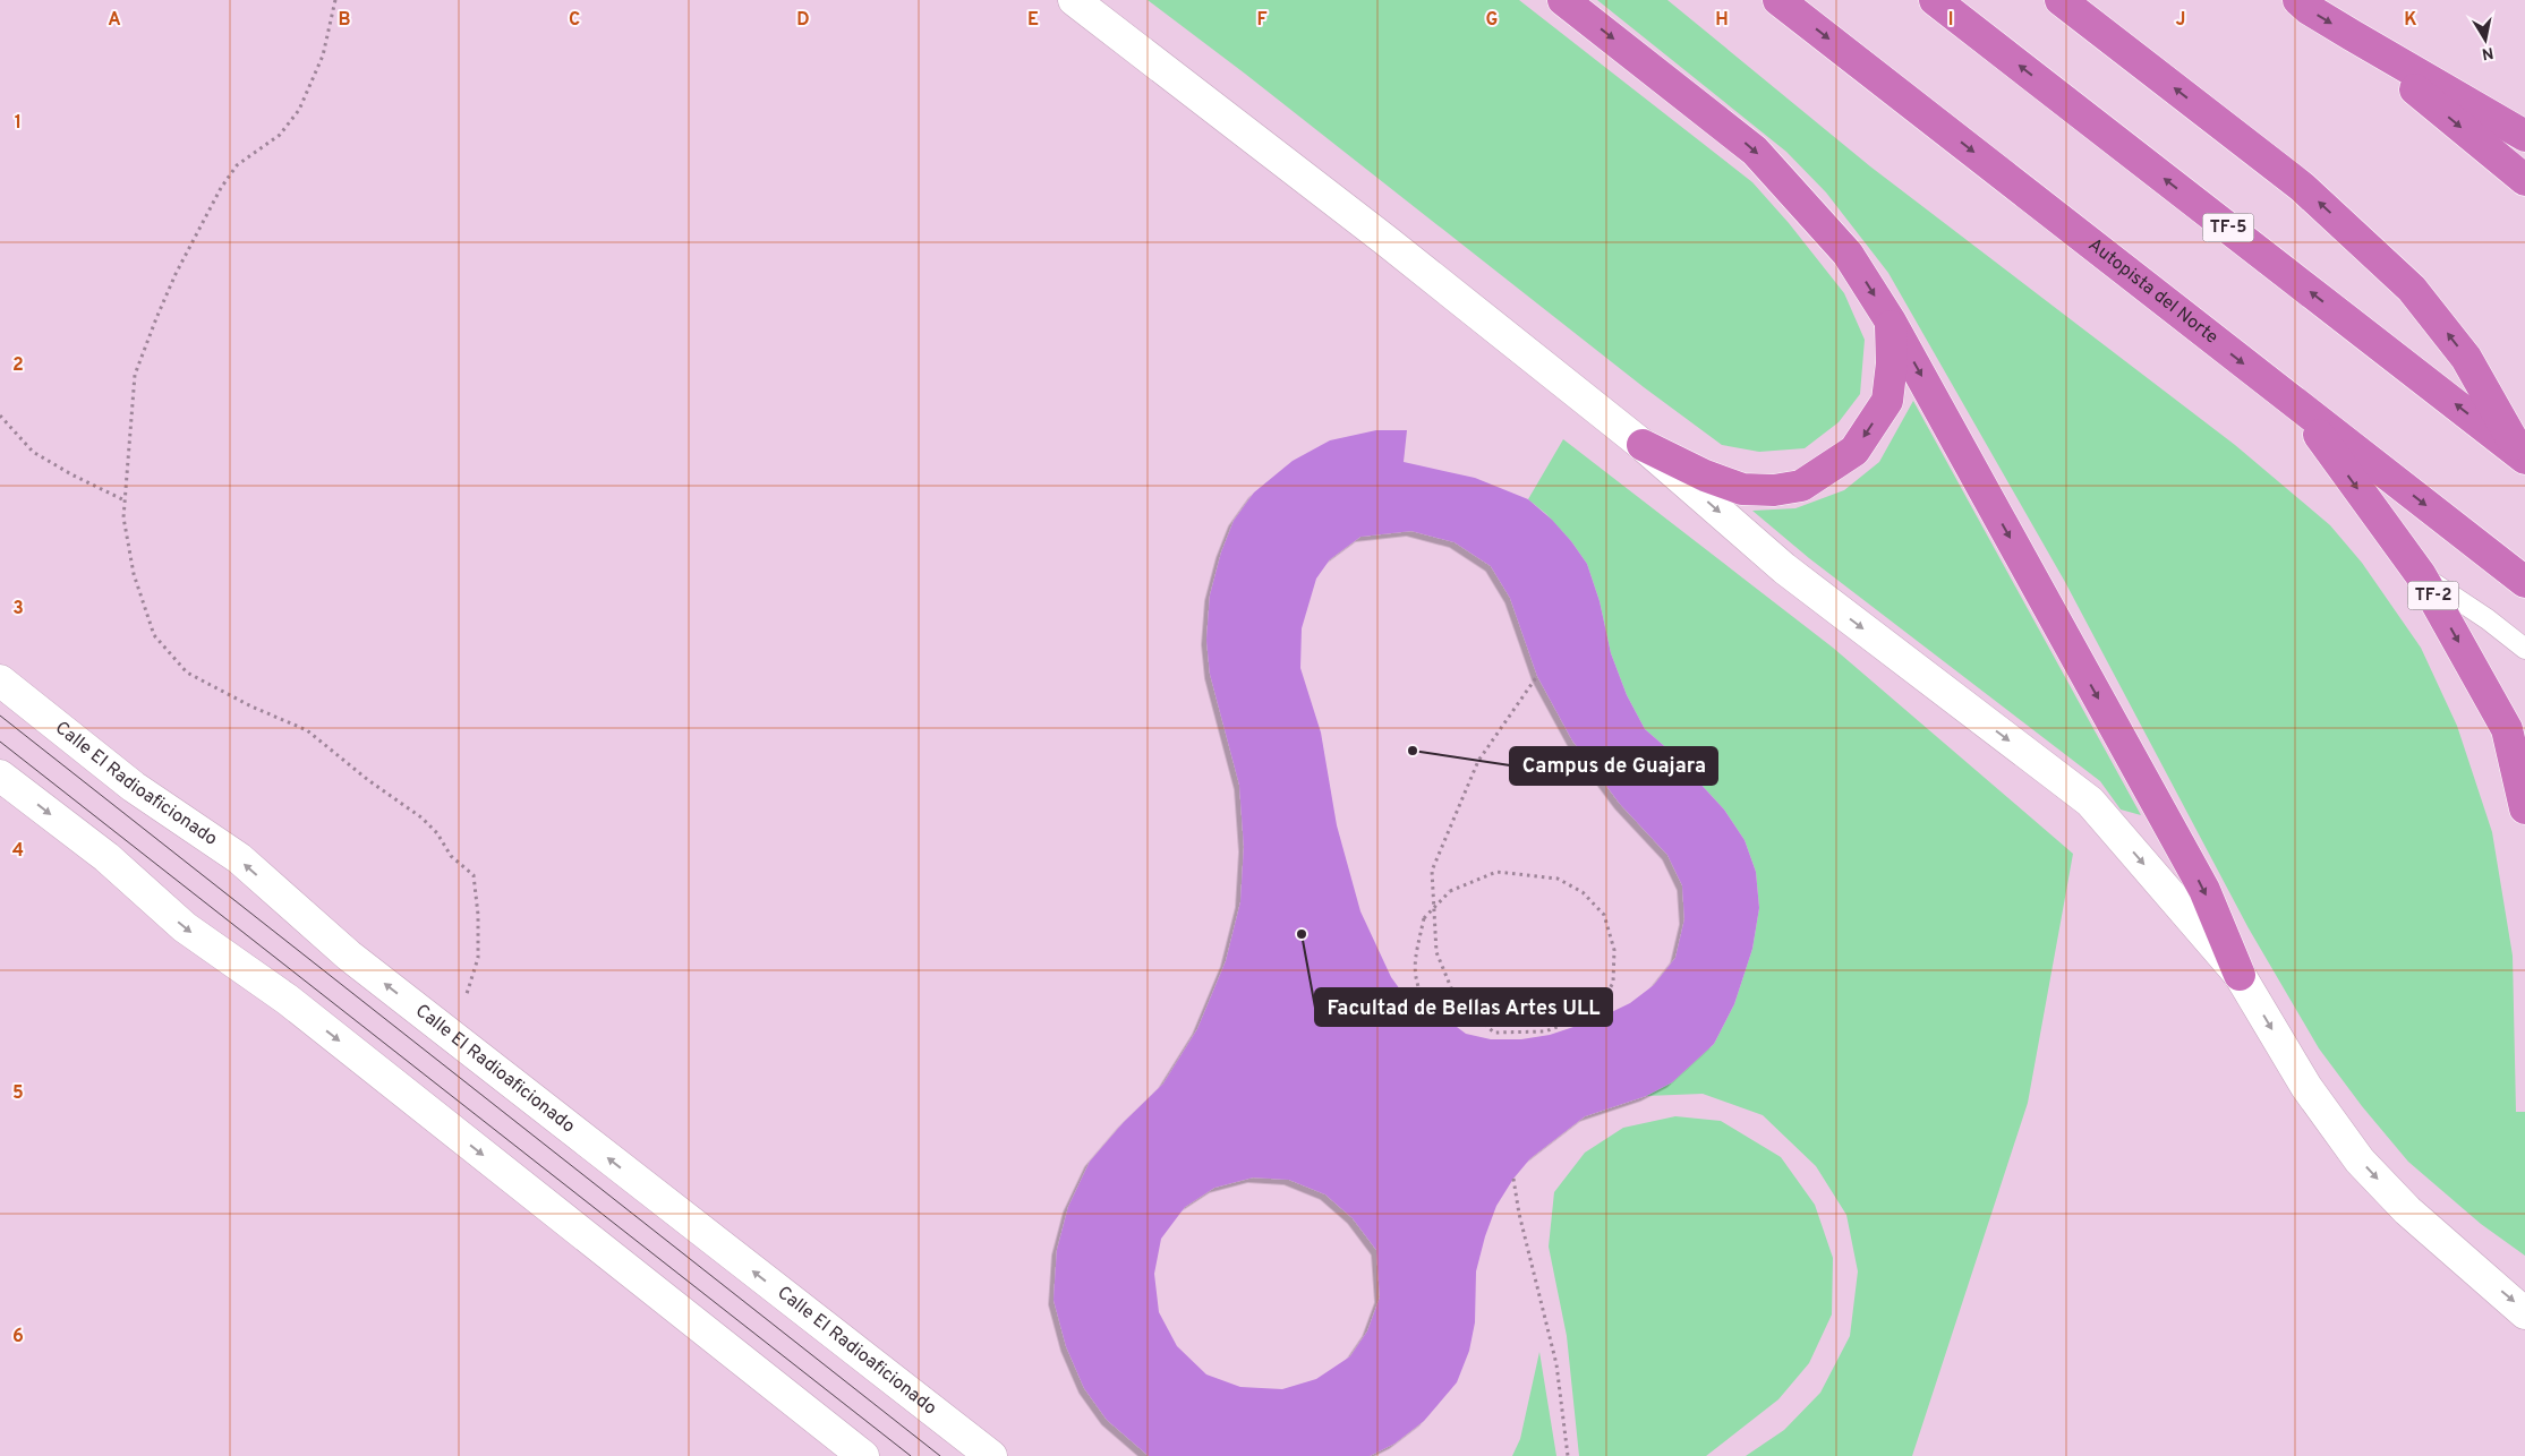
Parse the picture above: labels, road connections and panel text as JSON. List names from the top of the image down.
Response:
{
  "streets": {
    "highway": ["TF-5", "Autopista del Norte", "TF-2"],
    "street": ["Calle El Radioaficionado"]
  },
  "crossings": [
    ["Autopista del Norte", "TF-2"]
  ],
  "places": ["Campus de Guajara", "Facultad de Bellas Artes ULL"],
  "north": "bottom",
  "grid": {
    "columns": [
      "A",
      "B",
      "C",
      "D",
      "E",
      "F",
      "G",
      "H",
      "I",
      "J",
      "K"
    ],
    "rows": [
      "1",
      "2",
      "3",
      "4",
      "5",
      "6"
    ]
  }
}
